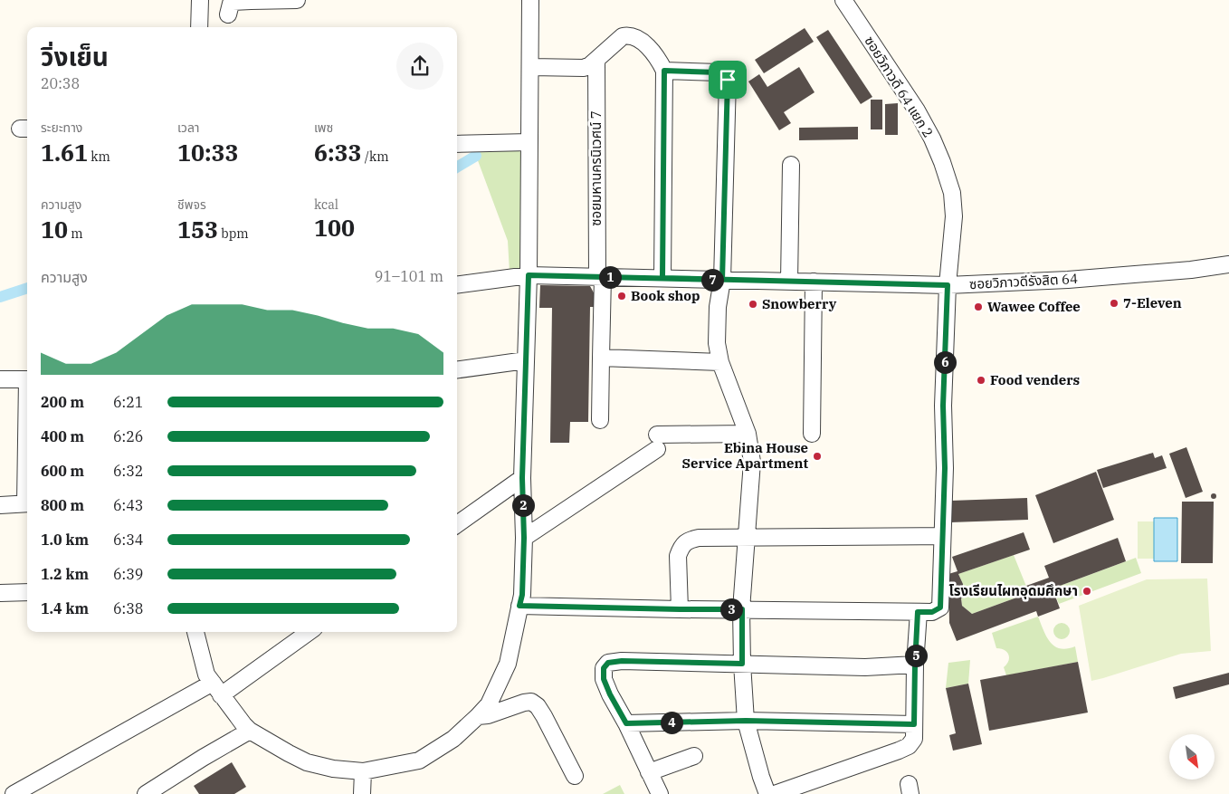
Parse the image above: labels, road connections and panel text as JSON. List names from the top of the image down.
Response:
{
  "streets": {
    "street": ["ซอยวิภาวดี 64 แยก 2", "ซอยมหานครนิเวศน์ 7", "ซอยวิภาวดีรังสิต 64"]
  },
  "crossings": [
    ["ซอยวิภาวดี 64 แยก 2", "ซอยวิภาวดีรังสิต 64"],
    ["ซอยมหานครนิเวศน์ 7", "ซอยวิภาวดีรังสิต 64"]
  ],
  "places": [
    "Book shop",
    "7-Eleven",
    "Snowberry",
    "Wawee Coffee",
    "Food venders",
    "Ebina House Service Apartment",
    "โรงเรียนไผทอุดมศึกษา"
  ],
  "north": "bottom right",
  "page": {
    "heading": ["วิ่งเย็น", "20:38"],
    "stats": [
      ["ระยะทาง", "1.61 km"],
      ["เวลา", "10:33"],
      ["เพซ", "6:33 /km"],
      ["ความสูง", "10 m"],
      ["ชีพจร", "153 bpm"],
      ["kcal", "100"]
    ],
    "chart": ["ความสูง", "91–101 m"],
    "pins": [
      "1",
      "7",
      "6",
      "2",
      "3",
      "5",
      "4"
    ],
    "list": [
      {
        "name": "200 m",
        "note": "6:21"
      },
      {
        "name": "400 m",
        "note": "6:26"
      },
      {
        "name": "600 m",
        "note": "6:32"
      },
      {
        "name": "800 m",
        "note": "6:43"
      },
      {
        "name": "1.0 km",
        "note": "6:34"
      },
      {
        "name": "1.2 km",
        "note": "6:39"
      },
      {
        "name": "1.4 km",
        "note": "6:38"
      }
    ]
  }
}
